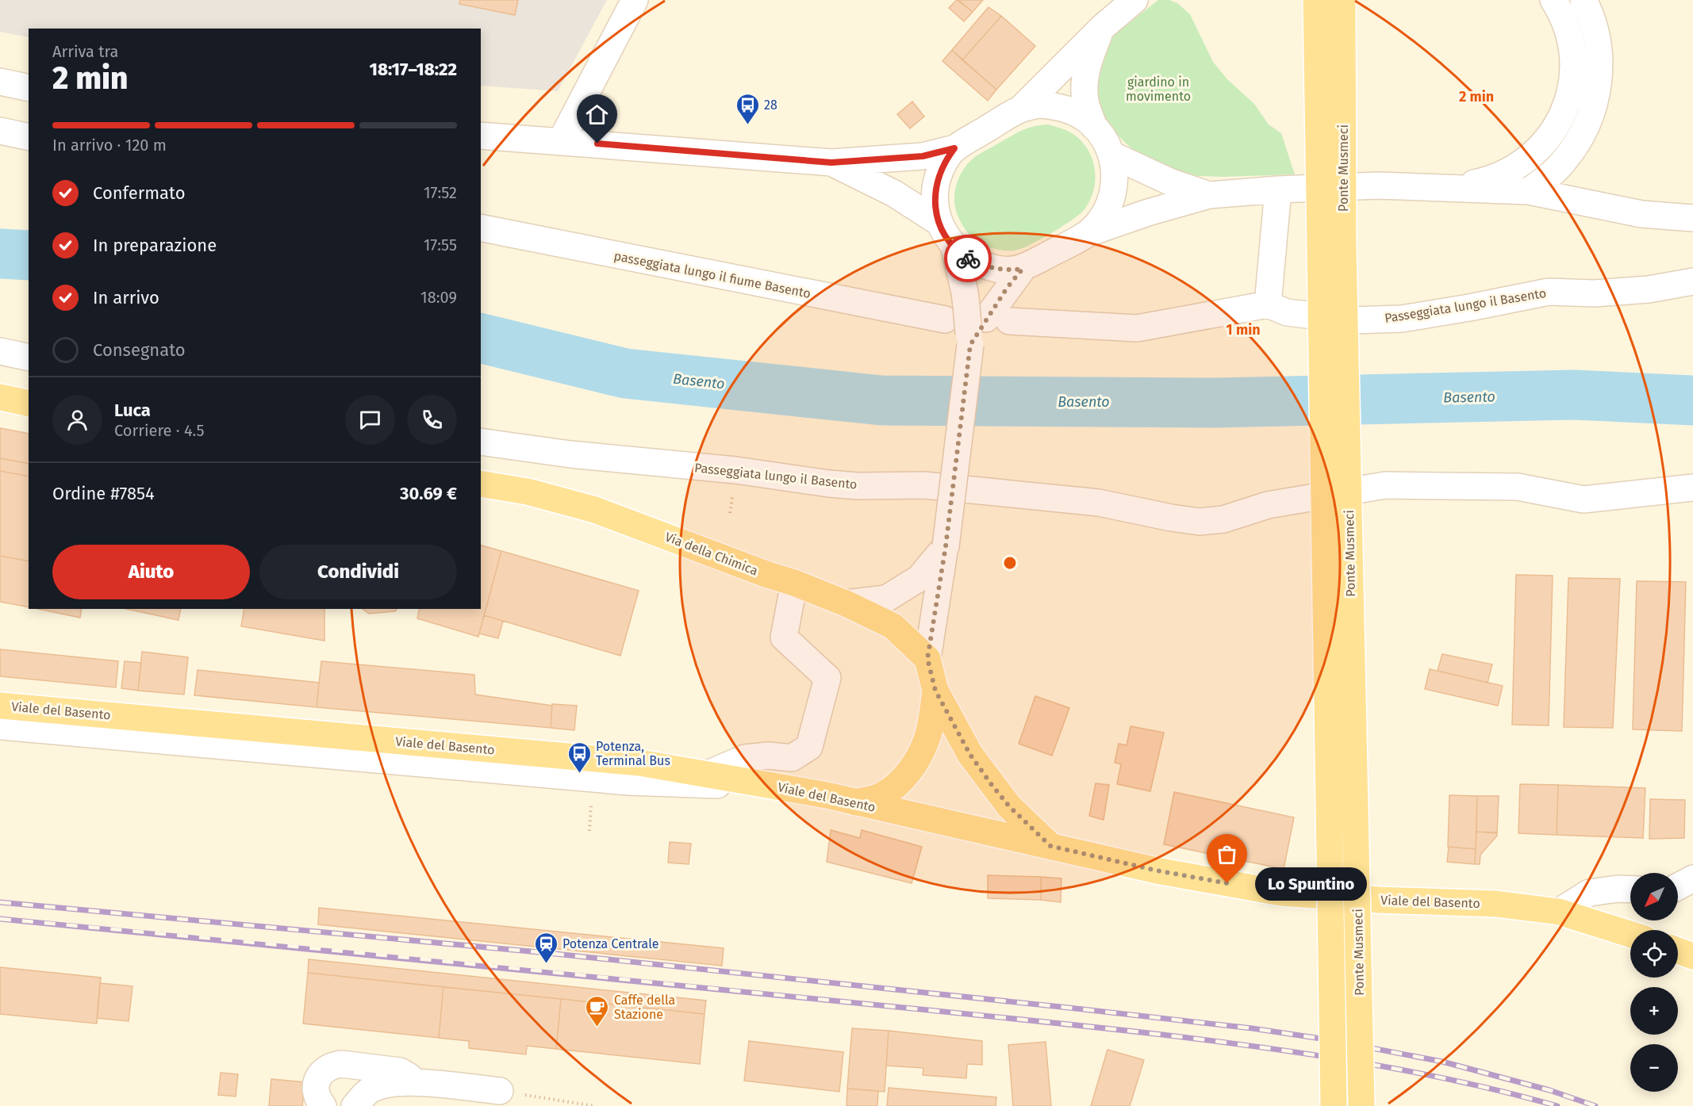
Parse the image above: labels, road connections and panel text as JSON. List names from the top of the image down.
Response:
{
  "streets": {
    "main road": ["Ponte Musmeci", "Via della Chimica", "Viale del Basento"],
    "street": ["passeggiata lungo il fiume Basento", "Passeggiata lungo il Basento"]
  },
  "water": ["Basento"],
  "parks": ["giardino in movimento"],
  "places": {
    "bus stop": ["28", "Potenza, Terminal Bus"],
    "other": ["Lo Spuntino"],
    "station": ["Potenza Centrale"],
    "cafe": ["Caffe della Stazione"]
  },
  "north": "bottom left",
  "page": {
    "heading": ["2 min", "Arriva tra", "18:17–18:22"],
    "panel": [
      "Luca",
      "Corriere · 4.5",
      "Ordine #7854",
      "30.69 €"
    ],
    "bar": "In arrivo · 120 m",
    "list": [
      ["Confermato", "17:52"],
      ["In preparazione", "17:55"],
      ["In arrivo", "18:09"],
      "Consegnato"
    ],
    "buttons": ["Aiuto", "Condividi"],
    "bubble": "Lo Spuntino",
    "map_buttons": ["+", "−"]
  },
  "rings": ["2 min", "1 min"]
}
